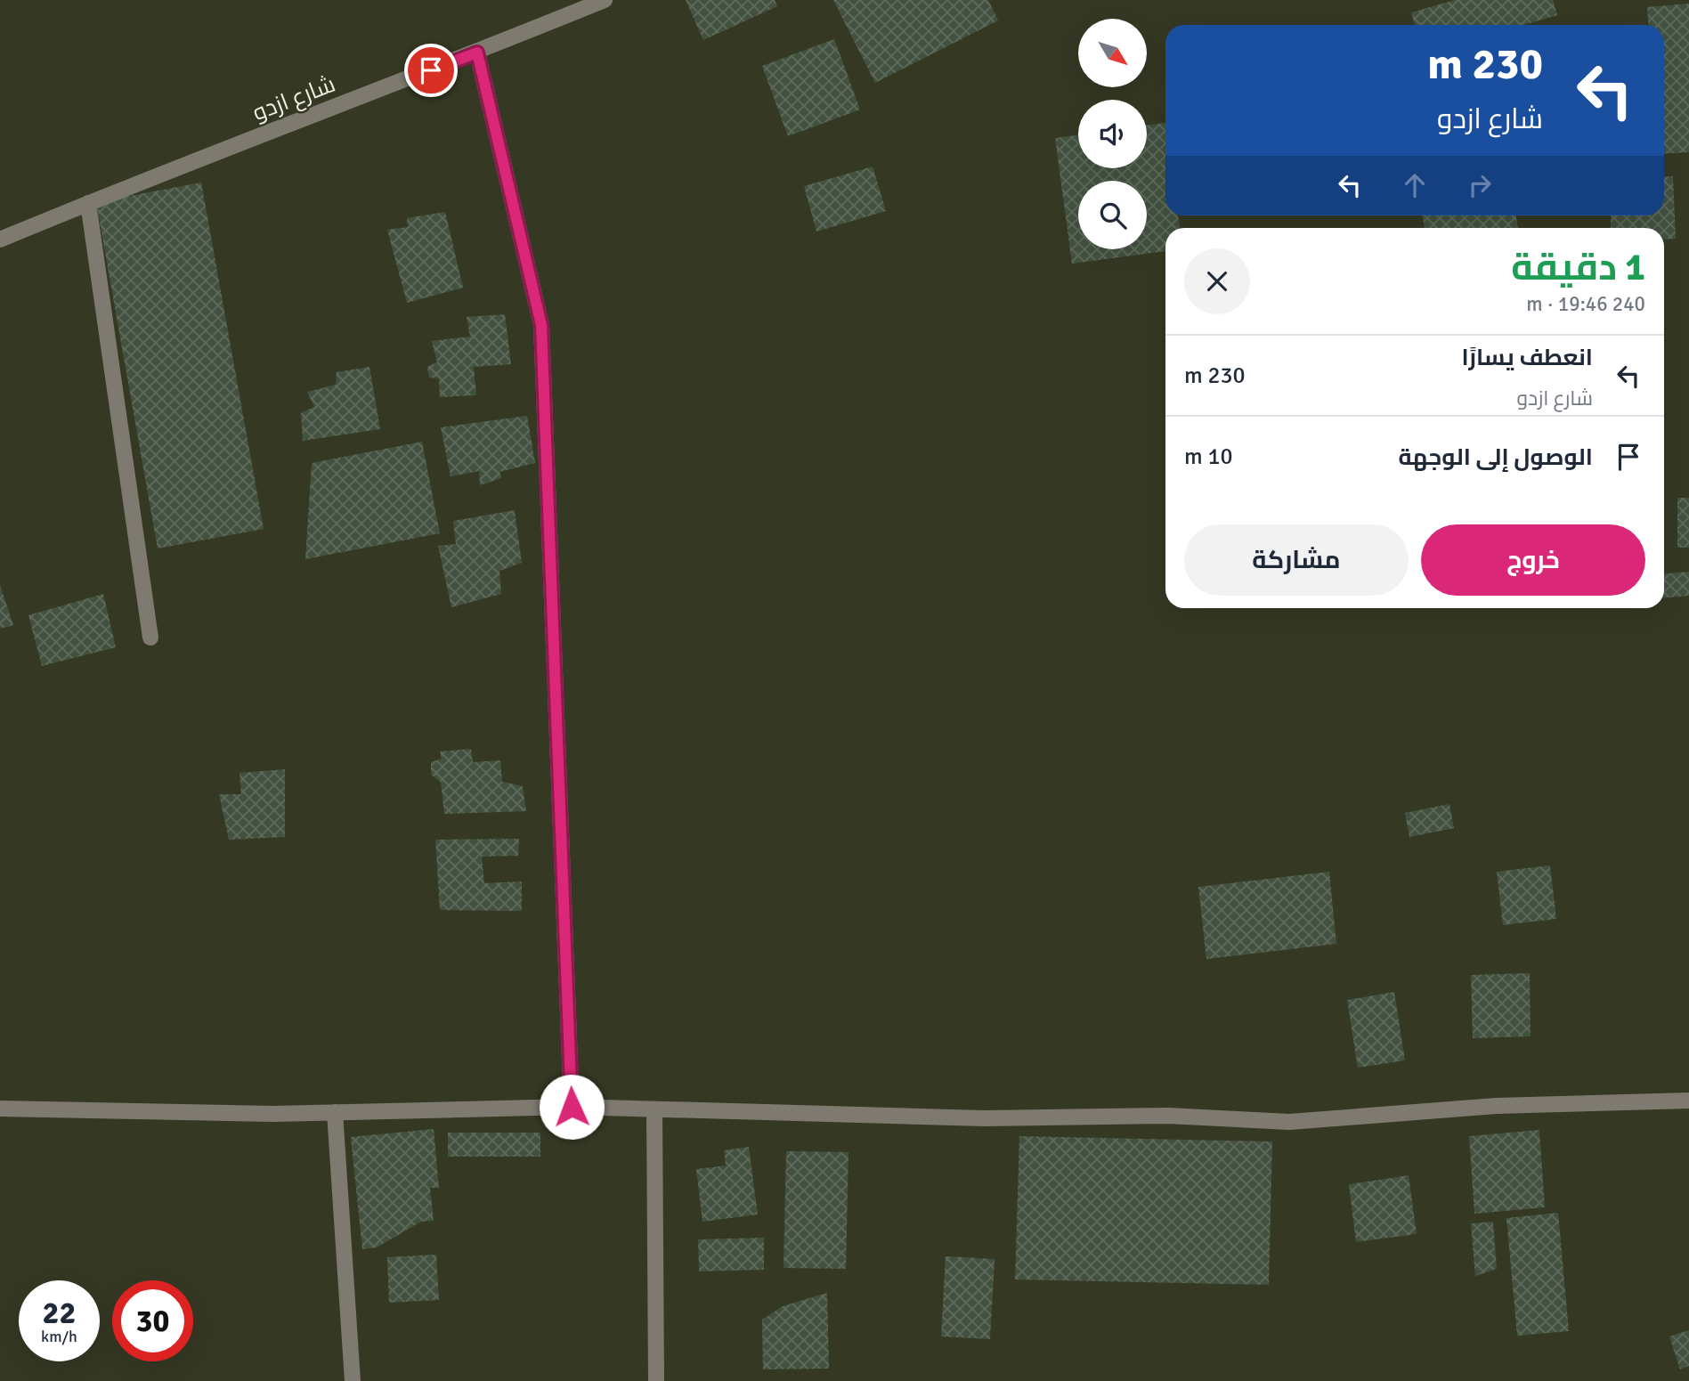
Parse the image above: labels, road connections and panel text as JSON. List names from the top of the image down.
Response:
{
  "streets": {
    "street": ["شارع ازدو"]
  },
  "north": "bottom right",
  "page": {
    "turn": ["230 m", "شارع ازدو"],
    "heading": ["1 دقيقة", "240 m · 19:46"],
    "list": [
      {
        "name": "انعطف يسارًا",
        "note": "شارع ازدو",
        "value": "230 m"
      },
      {
        "name": "الوصول إلى الوجهة",
        "value": "10 m"
      }
    ],
    "buttons": ["خروج", "مشاركة"],
    "speed": "22 km/h",
    "limit": "30"
  }
}
